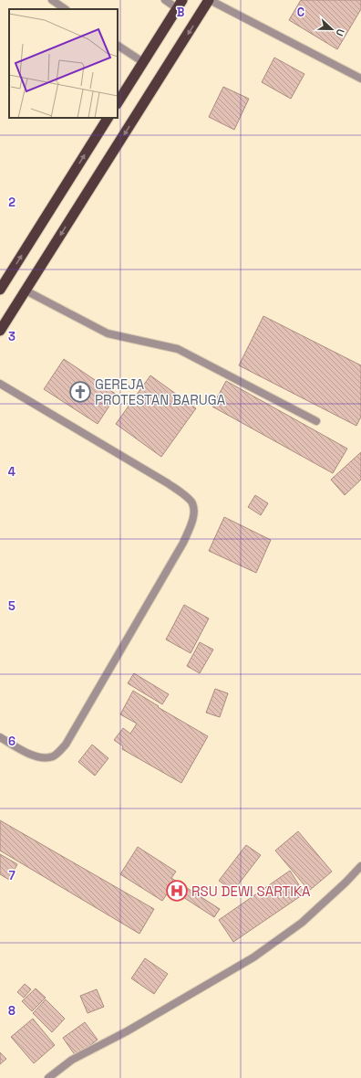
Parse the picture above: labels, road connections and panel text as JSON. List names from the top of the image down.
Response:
{
  "places": {
    "church": ["GEREJA PROTESTAN BARUGA"],
    "hospital": ["RSU DEWI SARTIKA"]
  },
  "north": "right",
  "grid": {
    "columns": ["B", "C"],
    "rows": [
      "2",
      "3",
      "4",
      "5",
      "6",
      "7",
      "8"
    ]
  }
}
